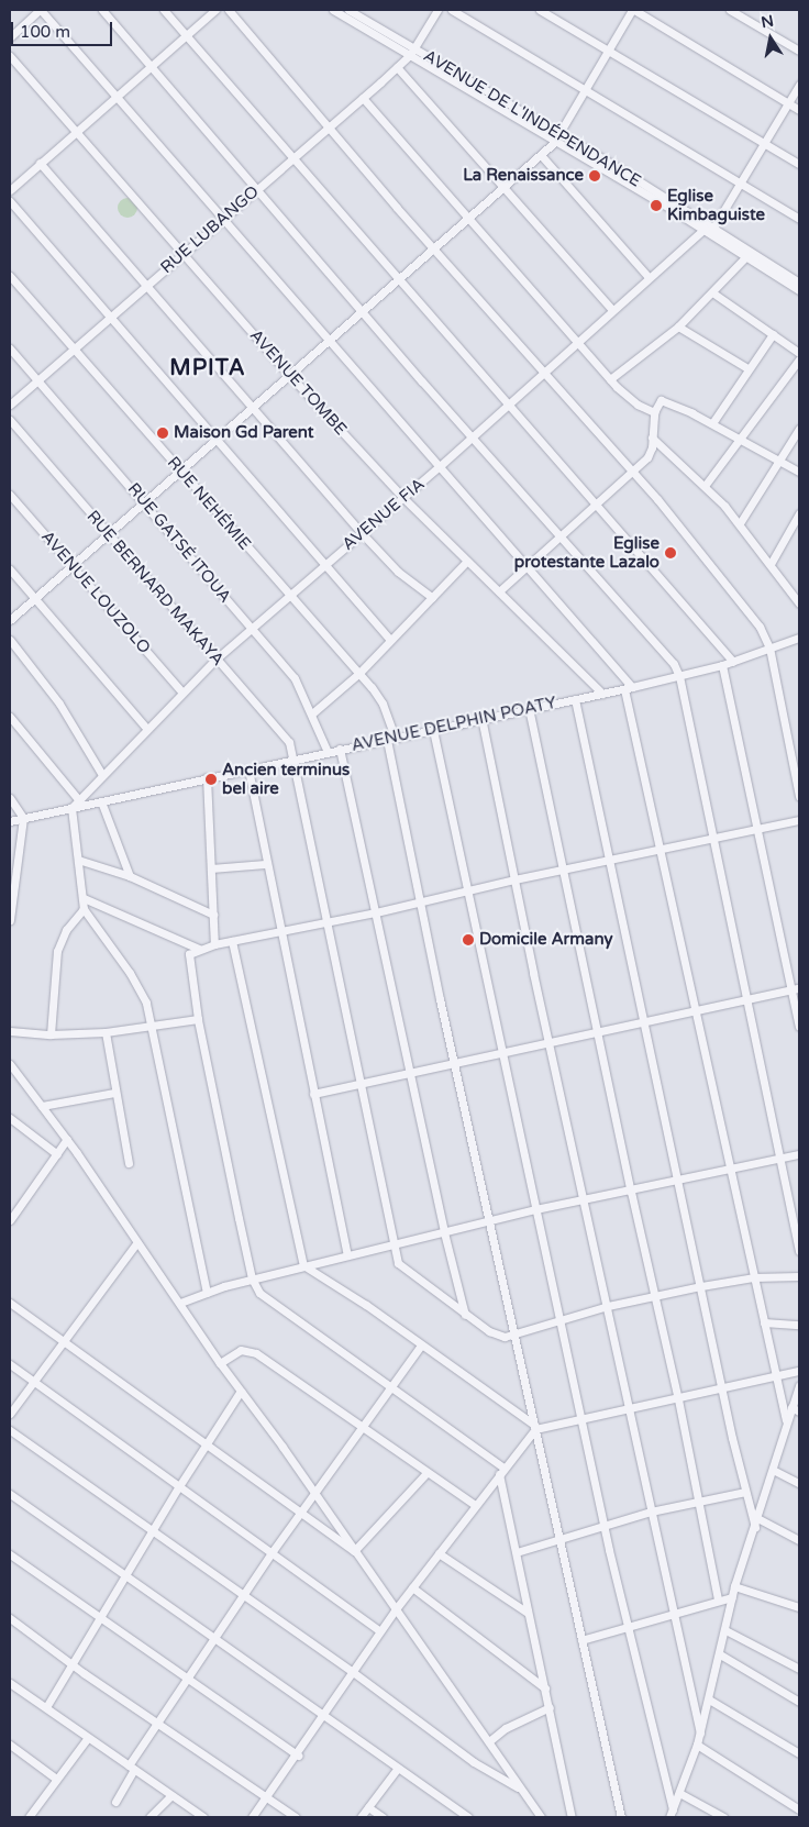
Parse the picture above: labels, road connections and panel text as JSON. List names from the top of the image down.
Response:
{
  "streets": {
    "street": [
      "AVENUE DE L'INDÉPENDANCE",
      "RUE LUBANGO",
      "AVENUE TOMBE",
      "RUE NEHÉMIE",
      "AVENUE FIA",
      "RUE GATSÉ ITOUA",
      "RUE BERNARD MAKAYA",
      "AVENUE LOUZOLO",
      "AVENUE DELPHIN POATY"
    ]
  },
  "crossings": [
    ["AVENUE DE L'INDÉPENDANCE", "RUE LUBANGO"],
    ["AVENUE DE L'INDÉPENDANCE", "AVENUE FIA"],
    ["RUE LUBANGO", "AVENUE TOMBE"],
    ["RUE LUBANGO", "RUE NEHÉMIE"],
    ["RUE LUBANGO", "RUE GATSÉ ITOUA"],
    ["AVENUE TOMBE", "AVENUE FIA"],
    ["AVENUE TOMBE", "AVENUE DELPHIN POATY"],
    ["RUE NEHÉMIE", "AVENUE FIA"],
    ["RUE NEHÉMIE", "RUE BERNARD MAKAYA"],
    ["RUE NEHÉMIE", "AVENUE DELPHIN POATY"],
    ["AVENUE FIA", "RUE GATSÉ ITOUA"],
    ["AVENUE FIA", "RUE BERNARD MAKAYA"],
    ["AVENUE FIA", "AVENUE LOUZOLO"],
    ["AVENUE FIA", "AVENUE DELPHIN POATY"],
    ["RUE GATSÉ ITOUA", "AVENUE DELPHIN POATY"],
    ["RUE BERNARD MAKAYA", "AVENUE DELPHIN POATY"]
  ],
  "districts": ["MPITA"],
  "places": [
    "La Renaissance",
    "Eglise Kimbaguiste",
    "Maison Gd Parent",
    "Eglise protestante Lazalo",
    "Ancien terminus bel aire",
    "Domicile Armany"
  ],
  "scale_bar": "100 m",
  "north": "top"
}
